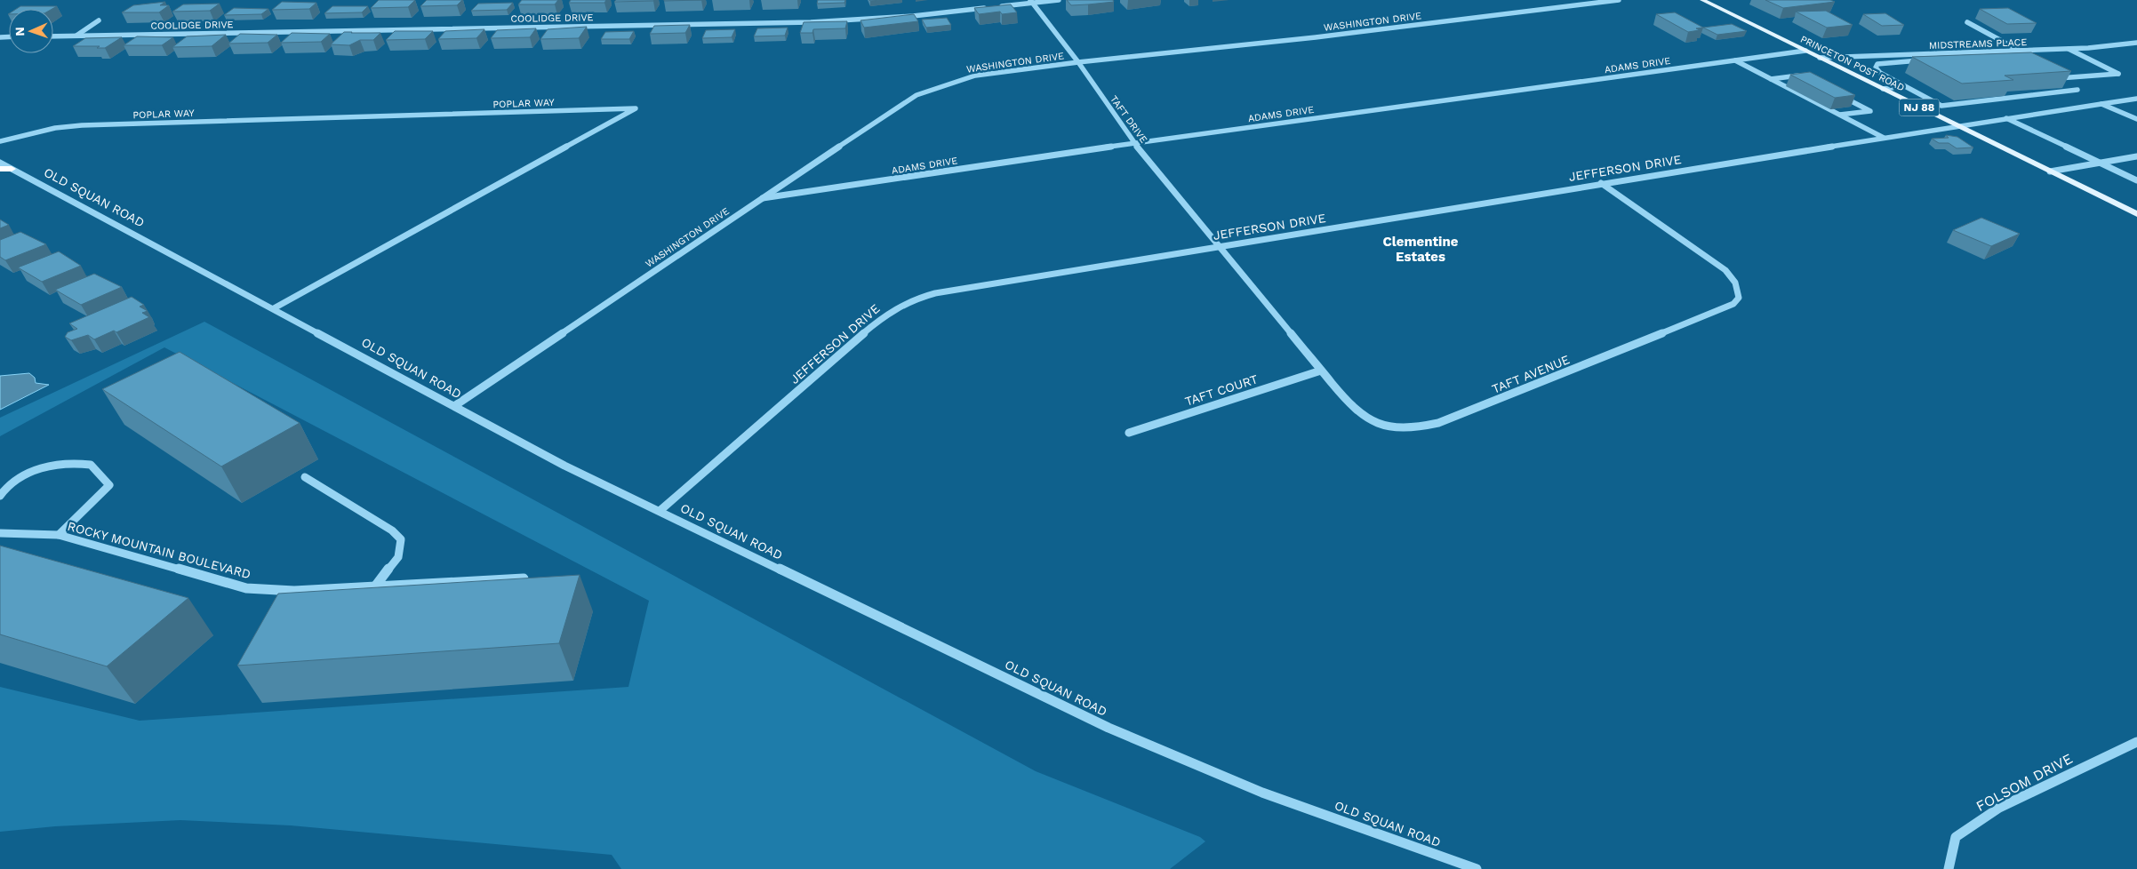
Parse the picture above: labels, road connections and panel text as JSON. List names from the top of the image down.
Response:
{
  "streets": {
    "main road": ["PRINCETON POST ROAD", "NJ 88"],
    "street": [
      "COOLIDGE DRIVE",
      "WASHINGTON DRIVE",
      "MIDSTREAMS PLACE",
      "ADAMS DRIVE",
      "POPLAR WAY",
      "TAFT DRIVE",
      "JEFFERSON DRIVE",
      "OLD SQUAN ROAD",
      "TAFT AVENUE",
      "TAFT COURT",
      "ROCKY MOUNTAIN BOULEVARD",
      "FOLSOM DRIVE"
    ]
  },
  "crossings": [
    ["WASHINGTON DRIVE", "ADAMS DRIVE"],
    ["WASHINGTON DRIVE", "TAFT DRIVE"],
    ["WASHINGTON DRIVE", "OLD SQUAN ROAD"],
    ["MIDSTREAMS PLACE", "PRINCETON POST ROAD"],
    ["PRINCETON POST ROAD", "ADAMS DRIVE"],
    ["PRINCETON POST ROAD", "JEFFERSON DRIVE"],
    ["ADAMS DRIVE", "TAFT DRIVE"],
    ["POPLAR WAY", "OLD SQUAN ROAD"],
    ["TAFT DRIVE", "JEFFERSON DRIVE"],
    ["TAFT DRIVE", "TAFT AVENUE"],
    ["JEFFERSON DRIVE", "OLD SQUAN ROAD"],
    ["JEFFERSON DRIVE", "TAFT AVENUE"],
    ["TAFT AVENUE", "TAFT COURT"]
  ],
  "districts": ["Clementine Estates"],
  "north": "left"
}
